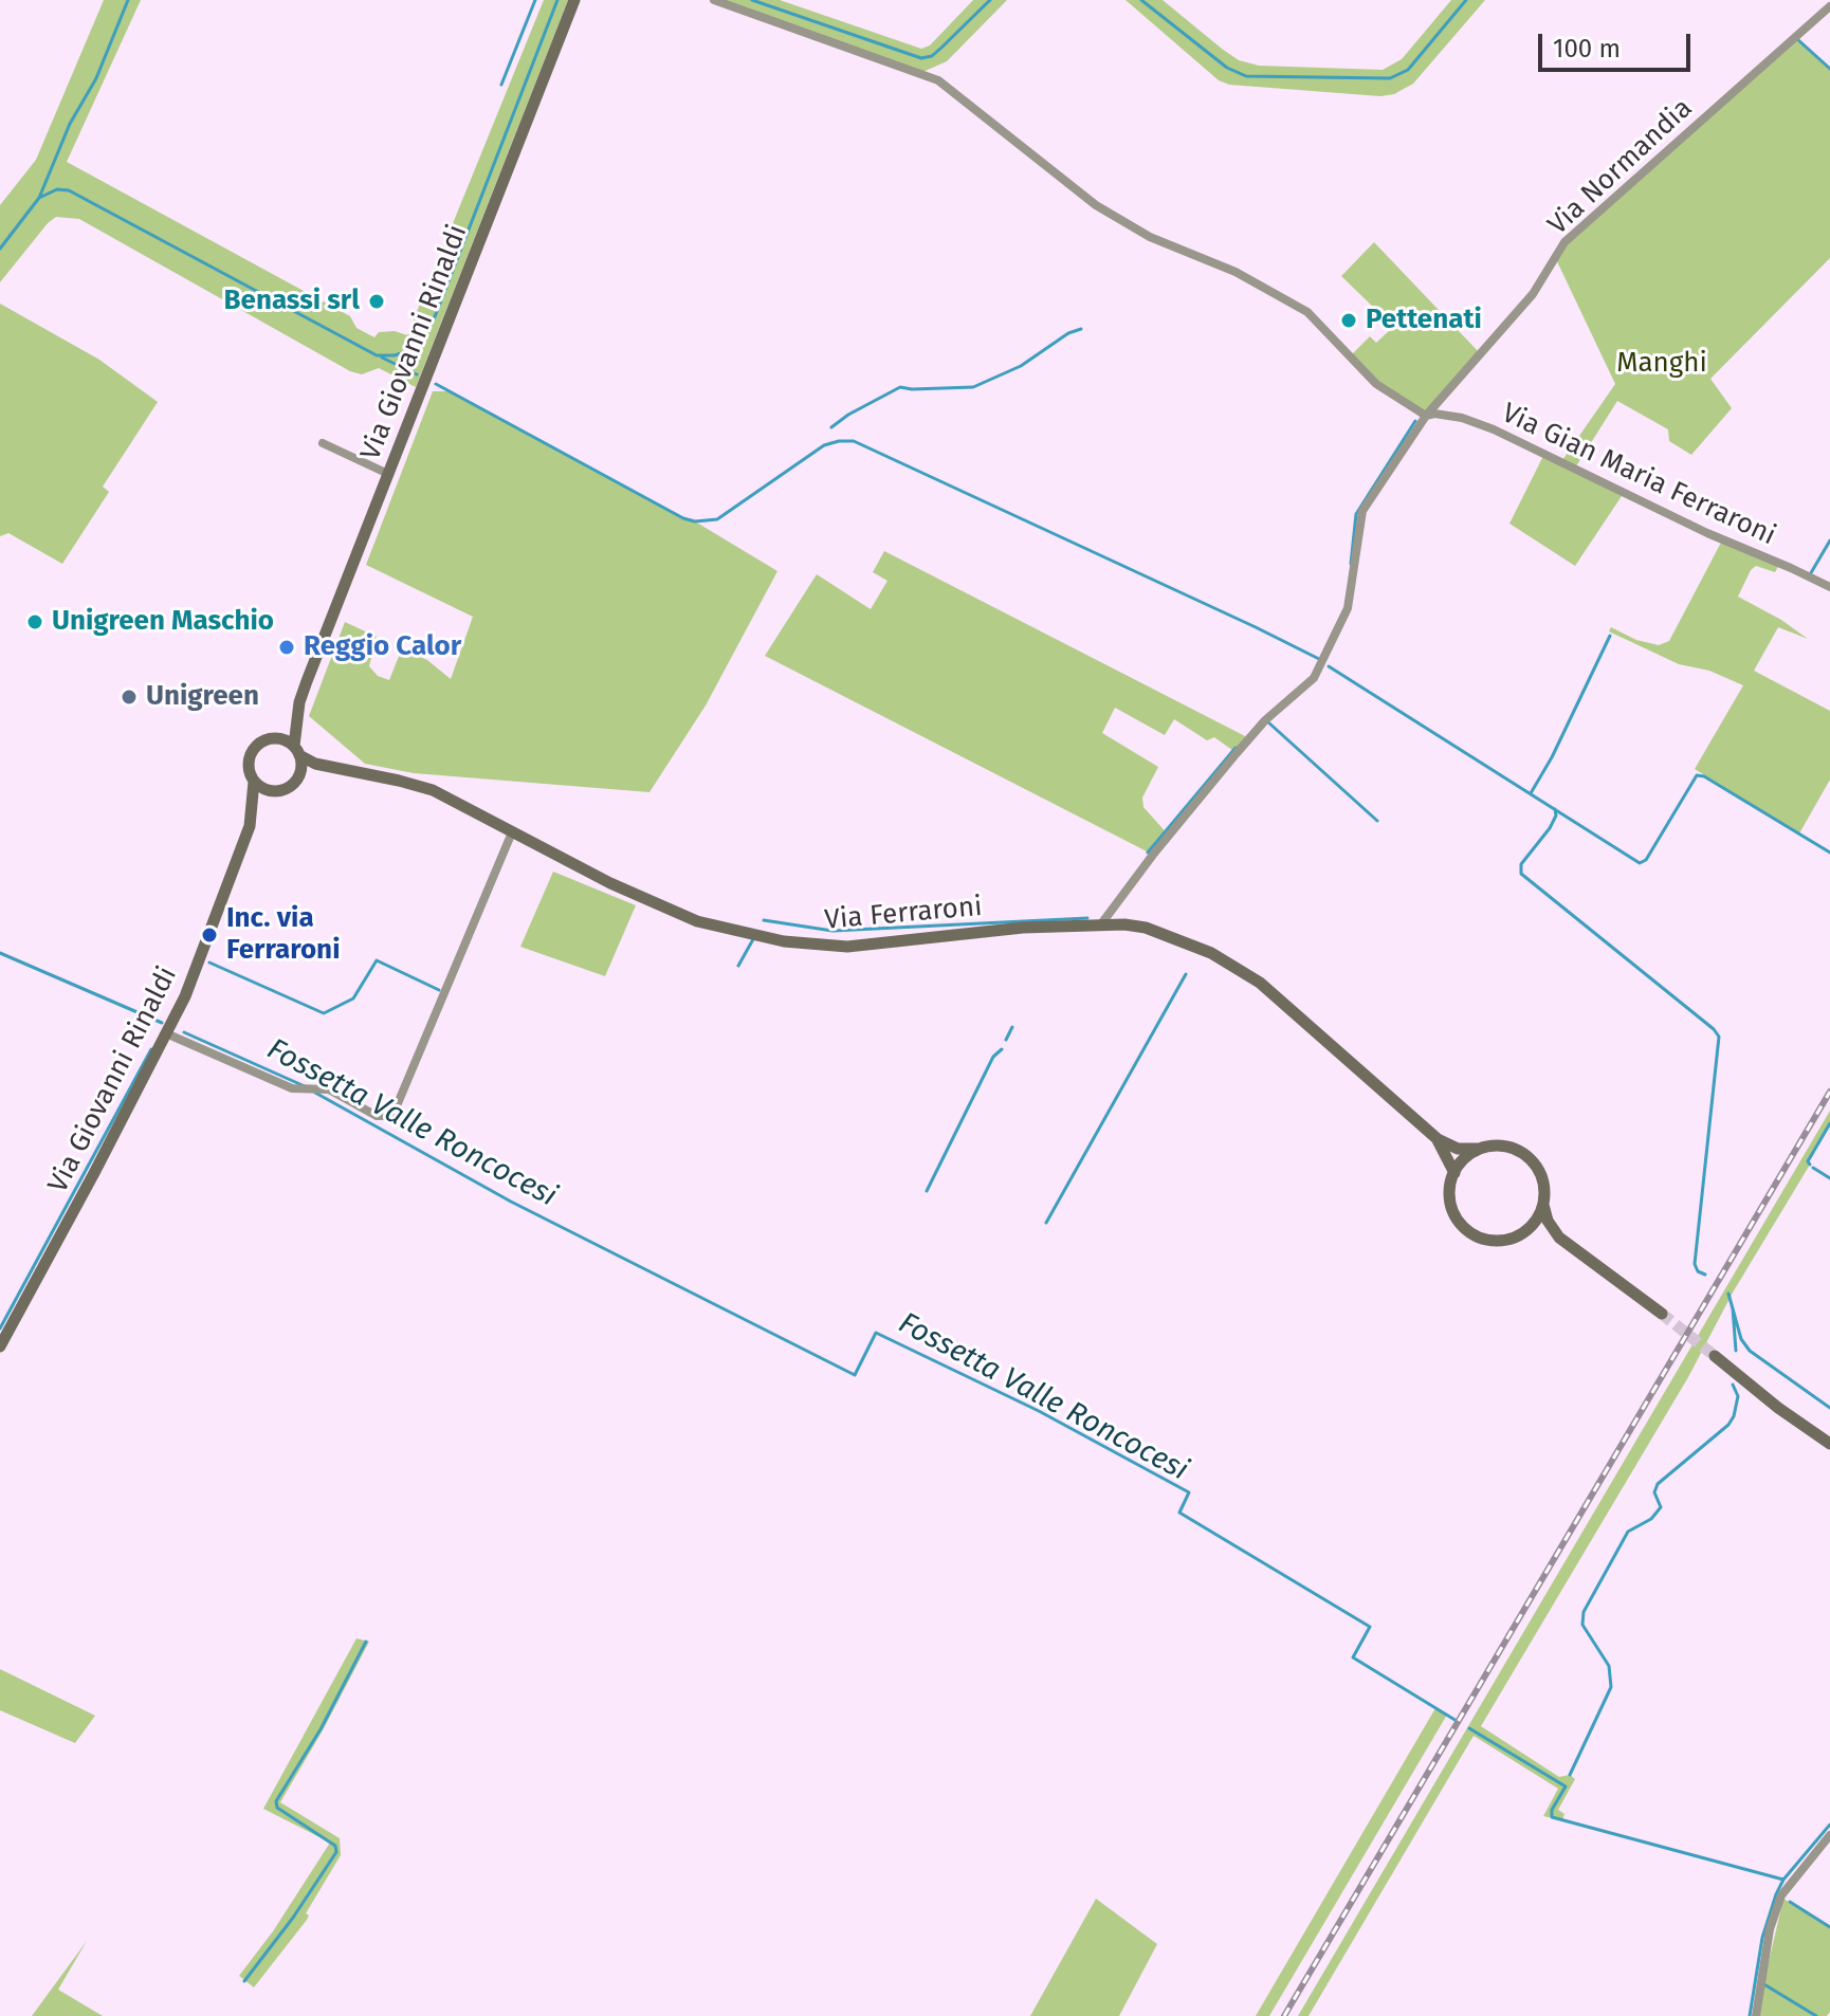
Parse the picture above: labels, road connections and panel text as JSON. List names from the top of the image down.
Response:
{
  "streets": {
    "main road": ["Via Giovanni Rinaldi", "Via Ferraroni"],
    "street": ["Via Normandia", "Via Gian Maria Ferraroni"]
  },
  "crossings": [
    ["Via Normandia", "Via Gian Maria Ferraroni"],
    ["Via Giovanni Rinaldi", "Via Ferraroni"]
  ],
  "water": ["Fossetta Valle Roncocesi"],
  "parks": ["Manghi"],
  "places": [
    "Benassi srl",
    "Pettenati",
    "Unigreen Maschio",
    "Reggio Calor",
    "Unigreen",
    "Inc. via Ferraroni"
  ],
  "scale_bar": "100 m"
}
